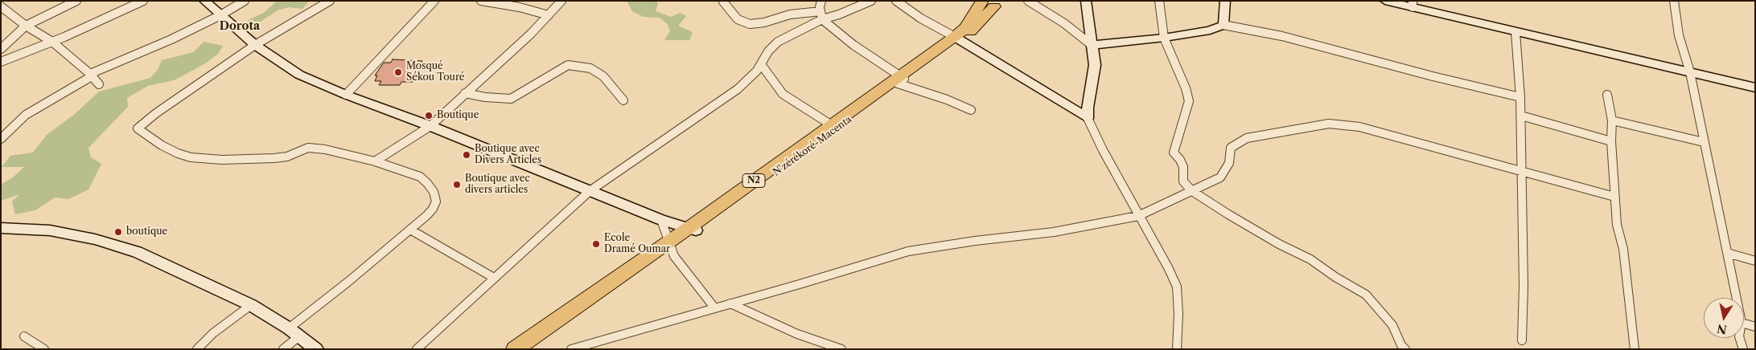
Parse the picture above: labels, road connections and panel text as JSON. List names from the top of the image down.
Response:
{
  "streets": {
    "highway": ["N'zérékoré-Macenta", "N2"]
  },
  "crossings": [
    ["N'zérékoré-Macenta", "N2"]
  ],
  "districts": ["Dorota"],
  "places": [
    "Mosqué Sékou Touré",
    "Boutique",
    "Boutique avec Divers Articles",
    "Boutique avec divers articles",
    "boutique",
    "Ecole Dramé Oumar"
  ],
  "north": "bottom"
}
